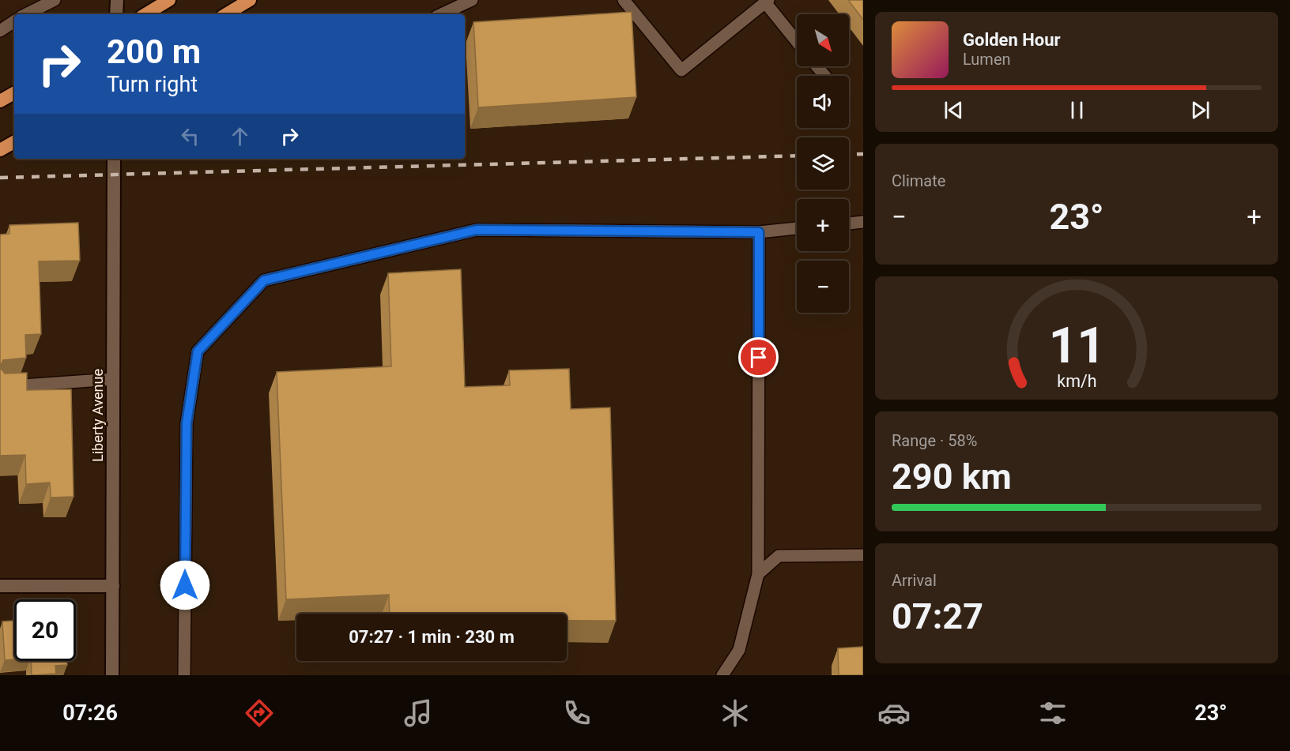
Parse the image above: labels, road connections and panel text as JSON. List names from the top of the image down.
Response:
{
  "streets": {
    "street": ["Liberty Avenue"]
  },
  "north": "bottom right",
  "page": {
    "map_buttons": ["+", "−"],
    "turn": ["200 m", "Turn right"],
    "song": ["Golden Hour", "Lumen"],
    "tile": [
      "Climate",
      ["Range · 58%", "290 km"],
      ["Arrival", "07:27"]
    ],
    "heat": ["−", "23°", "+"],
    "limit": "20",
    "trip": "07:27 · 1 min · 230 m",
    "tabs": ["07:26", "23°"],
    "gauge": ["11", "km/h"]
  }
}
